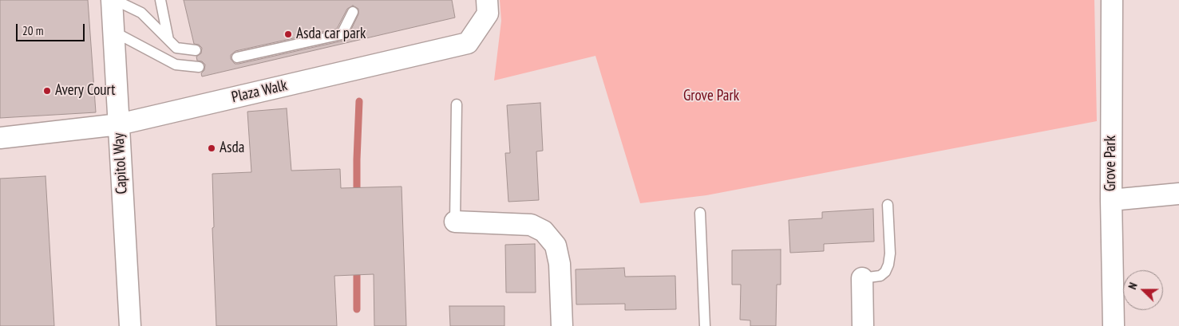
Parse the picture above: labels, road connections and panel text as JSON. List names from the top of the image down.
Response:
{
  "streets": {
    "street": ["Plaza Walk", "Capitol Way", "Grove Park"]
  },
  "crossings": [
    ["Plaza Walk", "Capitol Way"]
  ],
  "parks": ["Grove Park"],
  "places": ["Asda car park", "Avery Court", "Asda"],
  "scale_bar": "20 m",
  "north": "left"
}
